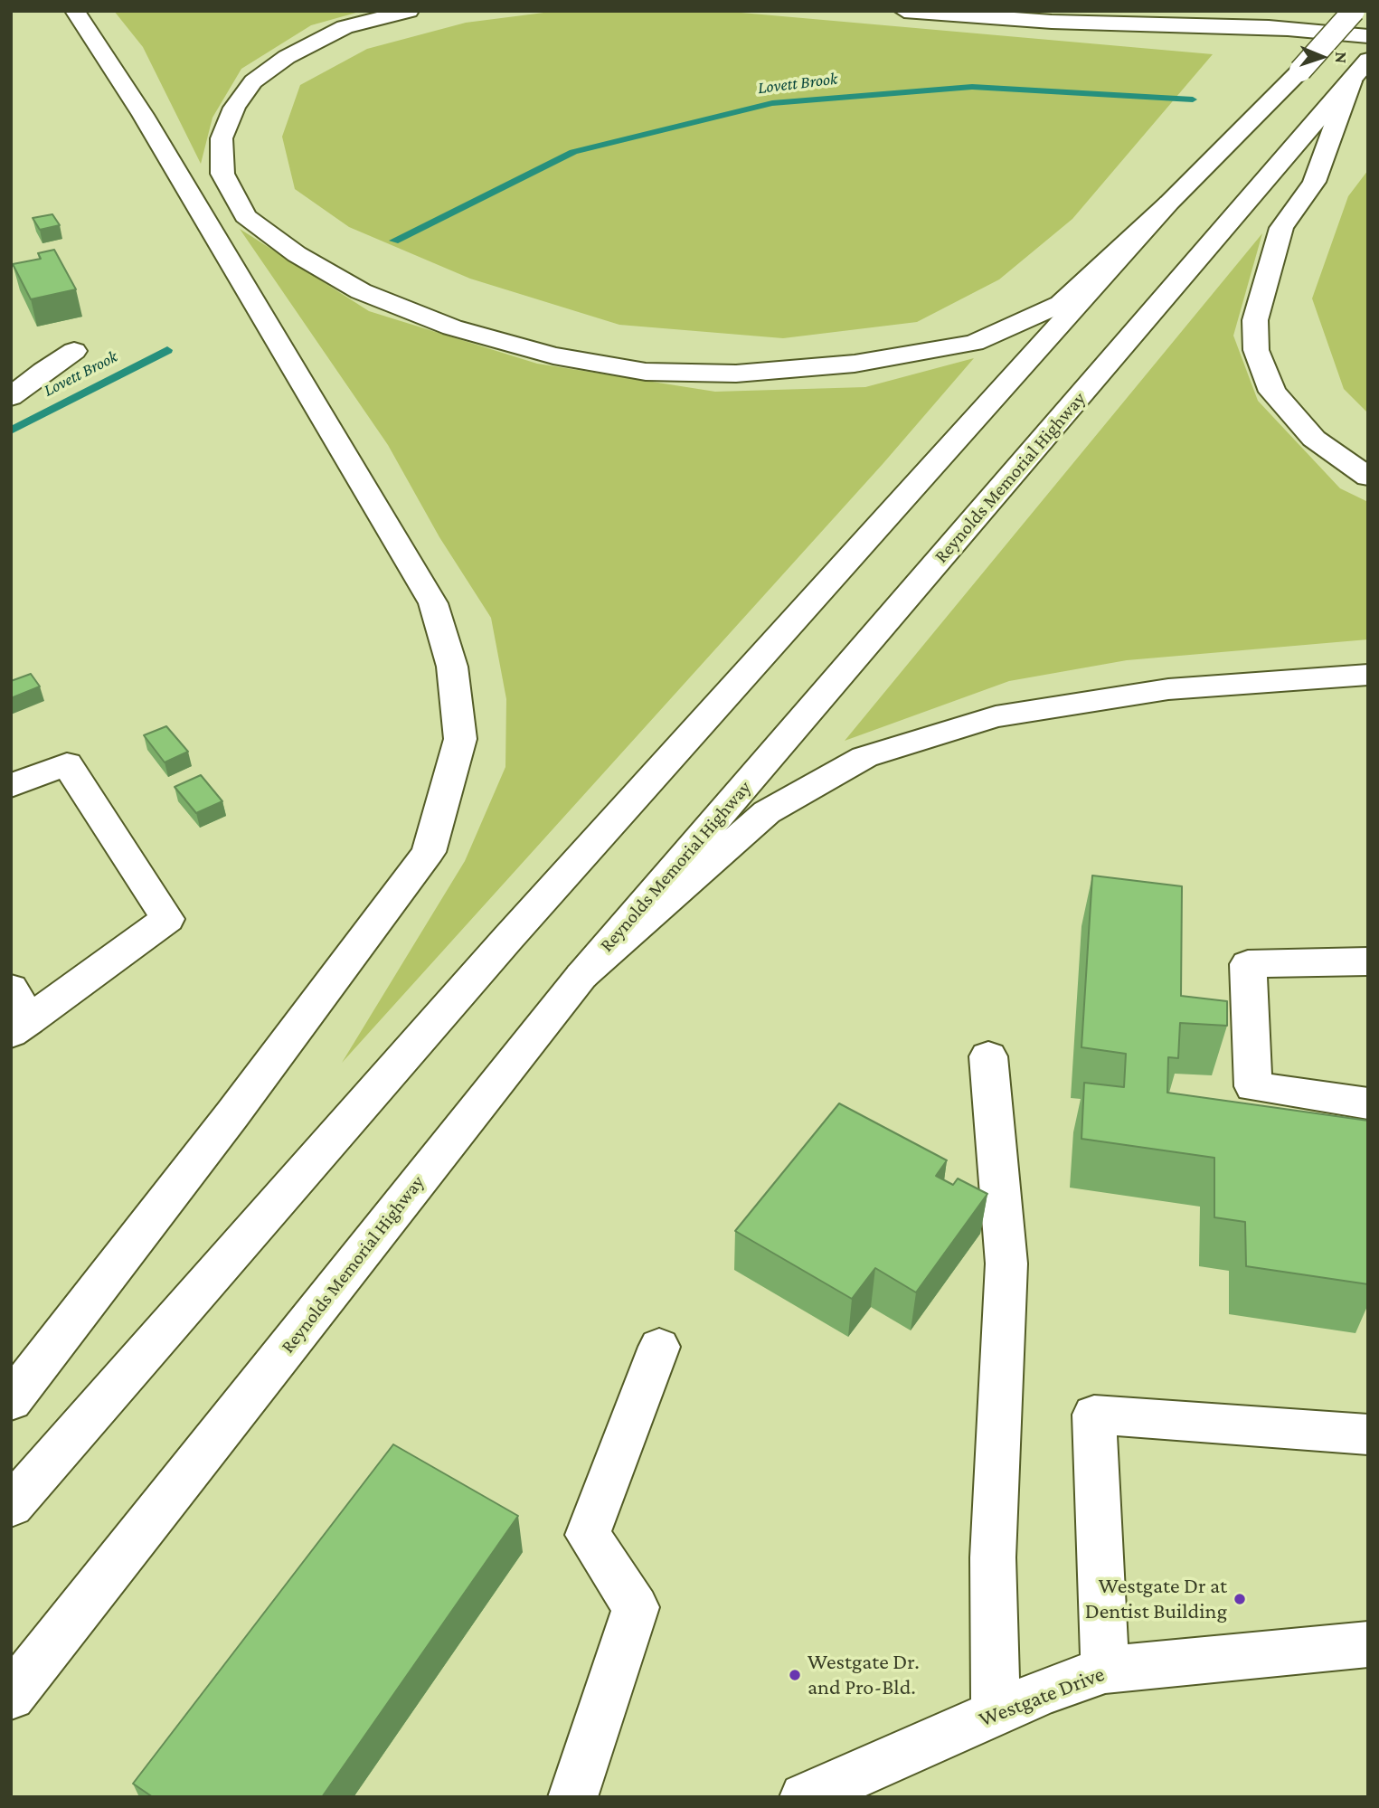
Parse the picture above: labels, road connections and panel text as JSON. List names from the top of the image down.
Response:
{
  "streets": {
    "main road": ["Reynolds Memorial Highway", "Westgate Drive"]
  },
  "water": ["Lovett Brook"],
  "places": ["Westgate Dr at Dentist Building", "Westgate Dr. and Pro-Bld."],
  "north": "right"
}
